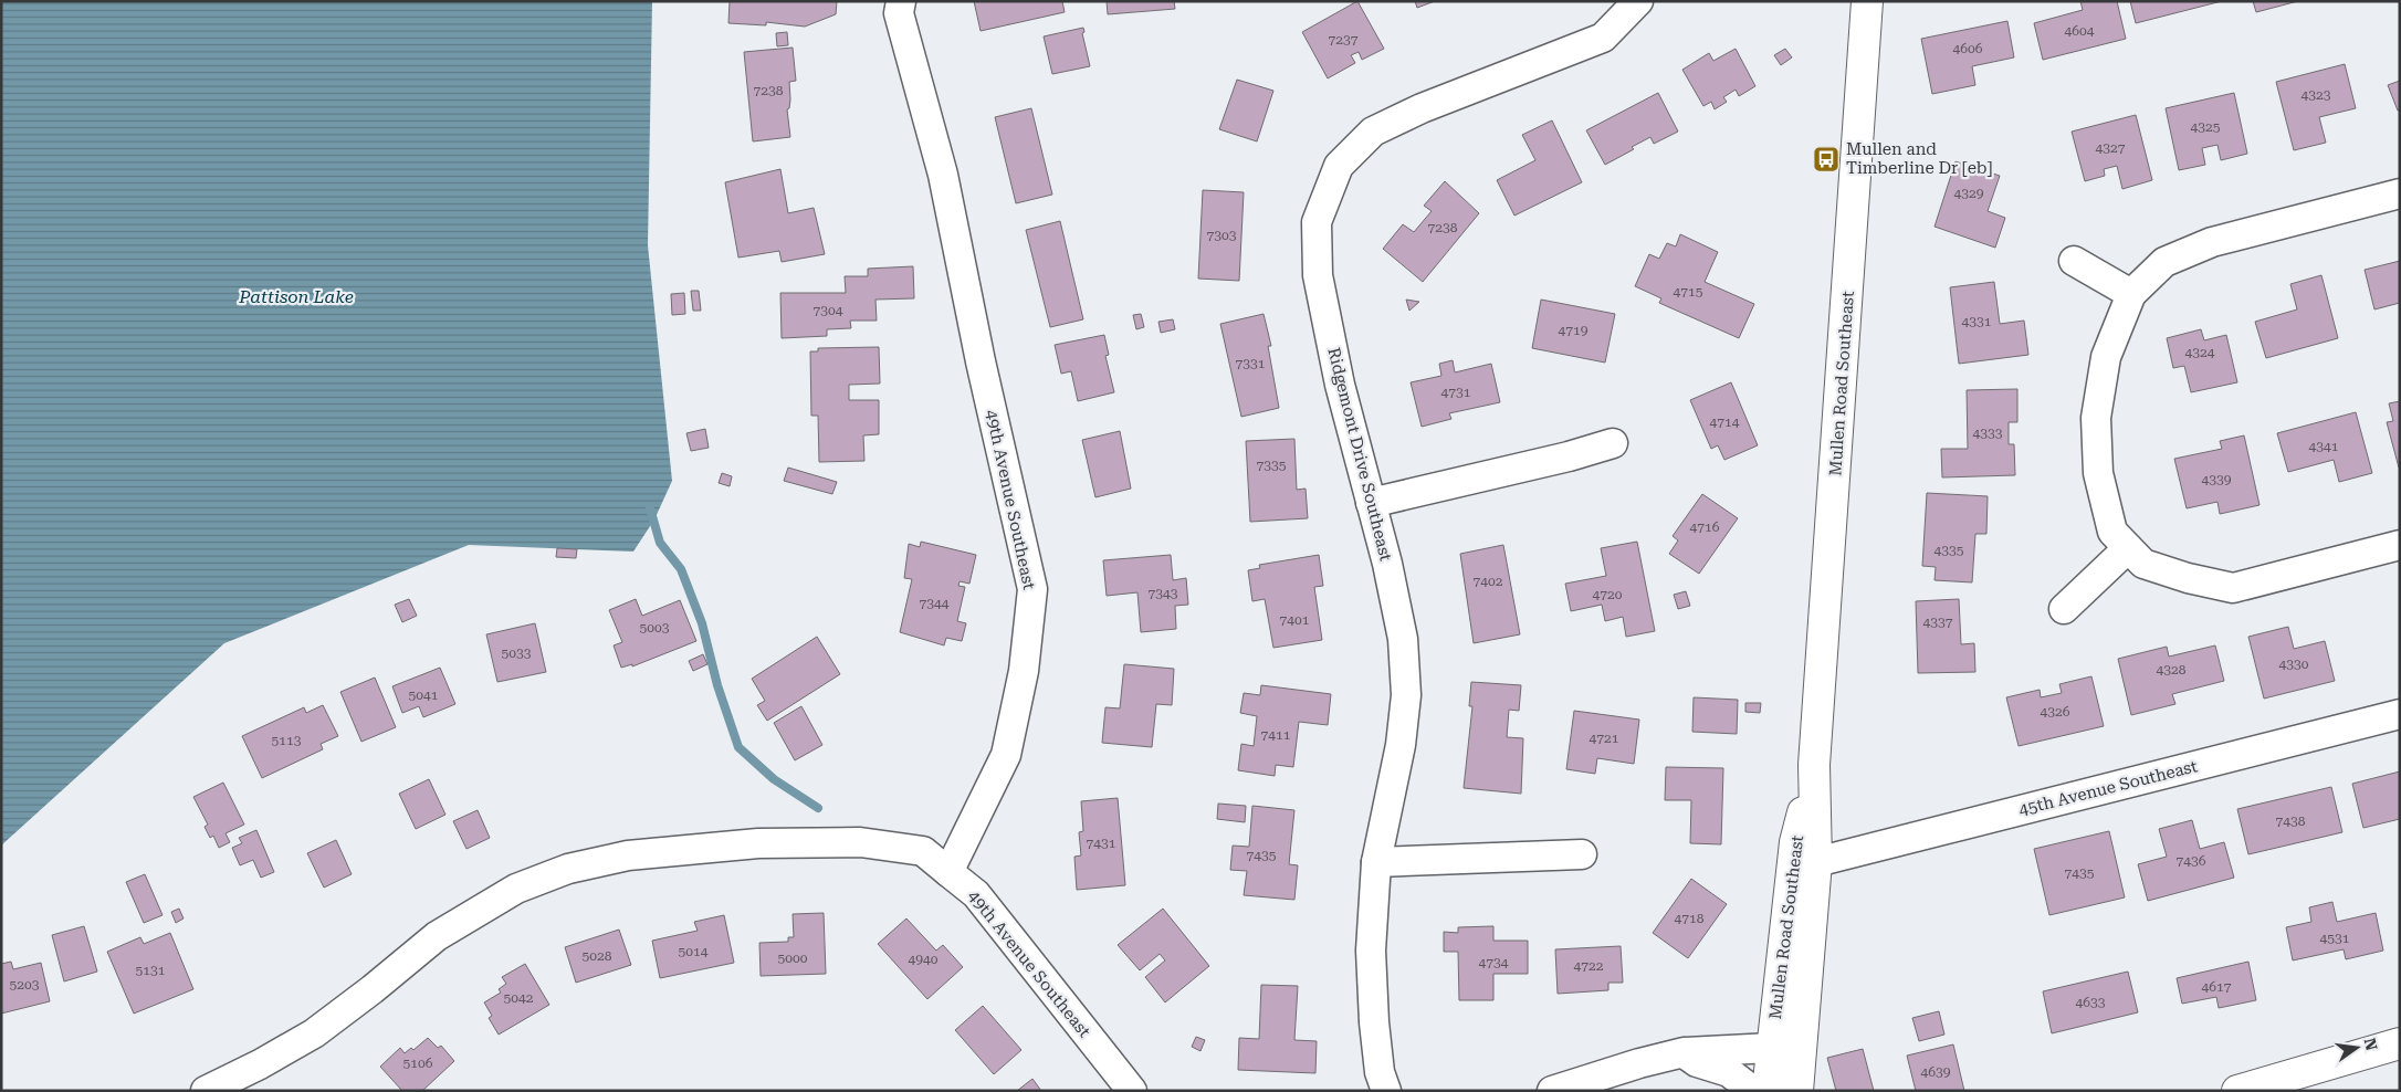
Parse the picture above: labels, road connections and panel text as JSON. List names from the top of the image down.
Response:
{
  "streets": {
    "street": [
      "Mullen Road Southeast",
      "Ridgemont Drive Southeast",
      "49th Avenue Southeast",
      "45th Avenue Southeast"
    ]
  },
  "crossings": [
    ["Mullen Road Southeast", "45th Avenue Southeast"]
  ],
  "water": ["Pattison Lake"],
  "places": {
    "bus stop": ["Mullen and Timberline Dr [eb]"]
  },
  "house_numbers": [
    "4604",
    "7237",
    "4606",
    "7238",
    "4323",
    "4325",
    "4327",
    "4329",
    "7238",
    "7303",
    "4715",
    "7304",
    "4331",
    "4719",
    "4324",
    "7331",
    "4731",
    "4714",
    "4333",
    "4341",
    "7335",
    "4339",
    "4716",
    "4335",
    "7402",
    "7343",
    "4720",
    "7344",
    "7401",
    "4337",
    "5003",
    "5033",
    "4330",
    "4328",
    "5041",
    "4326",
    "7411",
    "4721",
    "5113",
    "7438",
    "7431",
    "7435",
    "7436",
    "7435",
    "4718",
    "4531",
    "5014",
    "5028",
    "5000",
    "4940",
    "4734",
    "4722",
    "5131",
    "5203",
    "4617",
    "5042",
    "4633",
    "5106",
    "4639"
  ],
  "north": "right"
}
